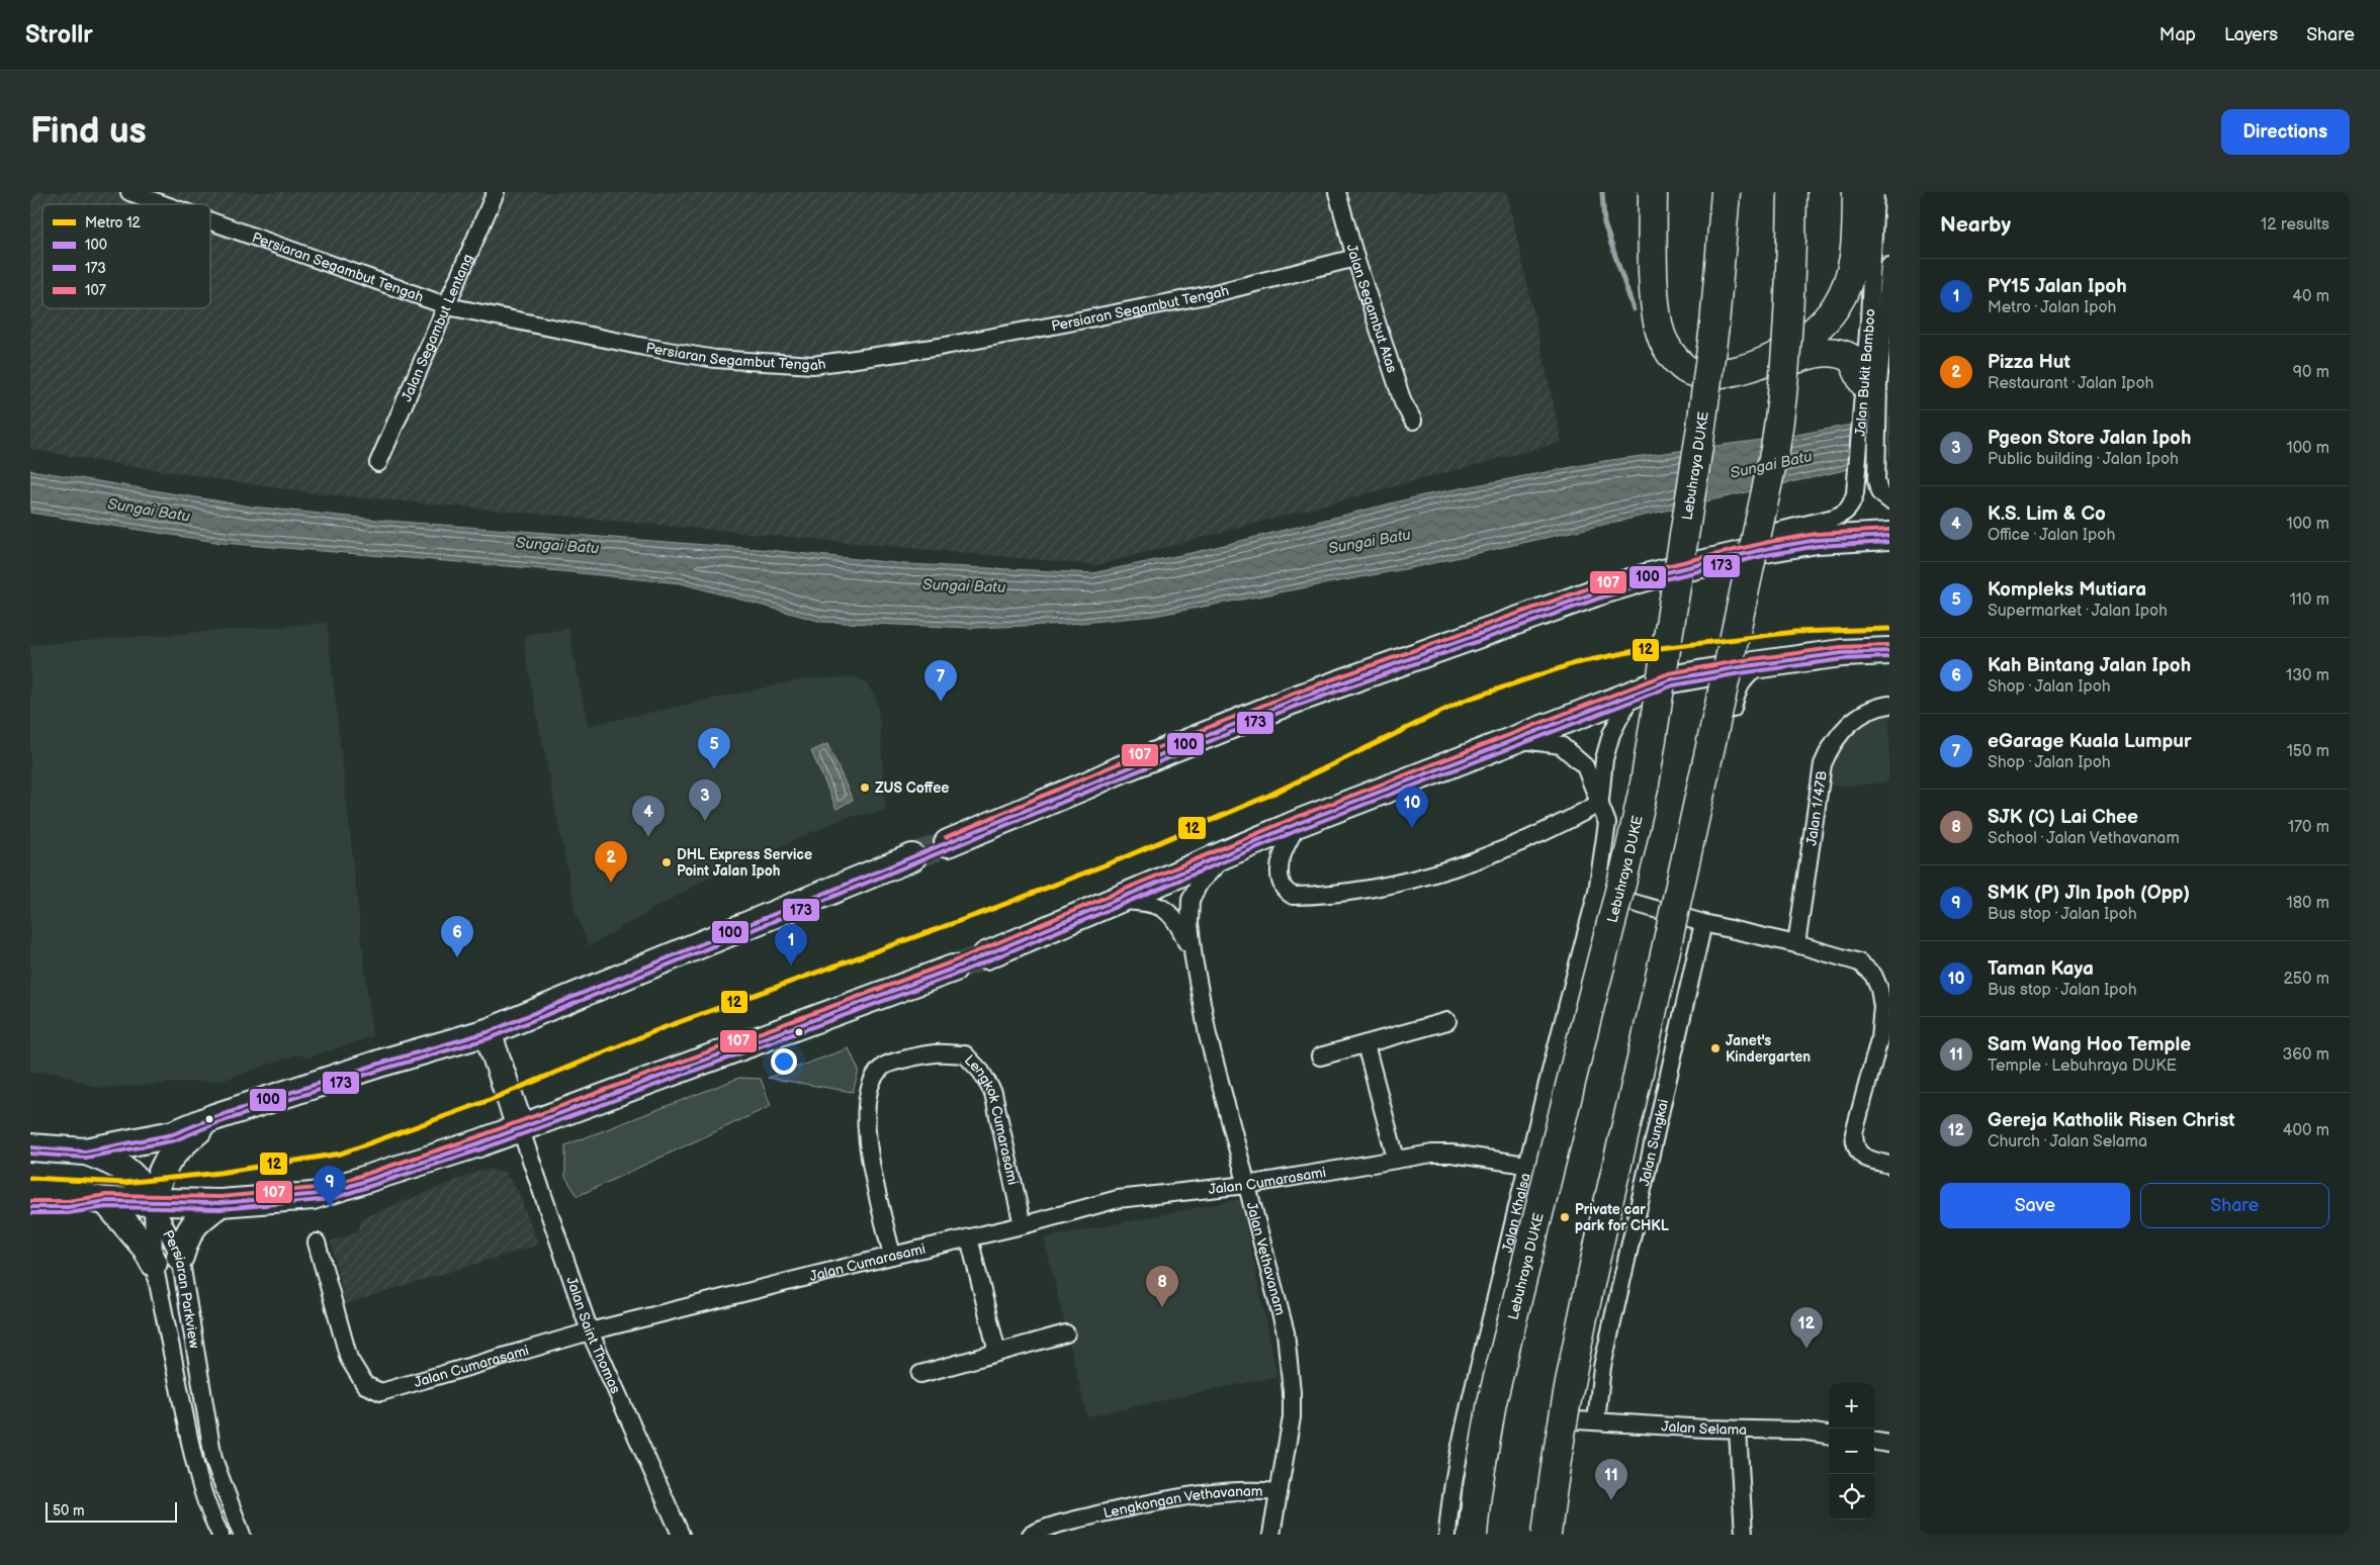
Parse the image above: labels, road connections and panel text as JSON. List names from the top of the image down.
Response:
{
  "streets": {
    "highway": ["Lebuhraya DUKE"],
    "street": [
      "Persiaran Segambut Tengah",
      "Jalan Segambut Atas",
      "Jalan Segambut Lentang",
      "Jalan Bukit Bamboo",
      "Jalan 1/47B",
      "Lengkok Cumarasami",
      "Jalan Sungkai",
      "Jalan Cumarasami",
      "Jalan Khalsa",
      "Jalan Vethavanam",
      "Persiaran Parkview",
      "Jalan Saint Thomas",
      "Jalan Selama",
      "Lengkongan Vethavanam"
    ]
  },
  "crossings": [
    ["Persiaran Segambut Tengah", "Jalan Segambut Atas"],
    ["Persiaran Segambut Tengah", "Jalan Segambut Lentang"],
    ["Lengkok Cumarasami", "Jalan Cumarasami"],
    ["Jalan Sungkai", "Jalan Selama"],
    ["Jalan Cumarasami", "Jalan Khalsa"],
    ["Jalan Cumarasami", "Jalan Vethavanam"],
    ["Jalan Cumarasami", "Jalan Saint Thomas"],
    ["Jalan Vethavanam", "Lengkongan Vethavanam"]
  ],
  "water": ["Sungai Batu"],
  "places": [
    "ZUS Coffee",
    "DHL Express Service Point Jalan Ipoh",
    "Janet's Kindergarten",
    "Private car park for CHKL"
  ],
  "lines": [
    "transit line 107",
    "transit line 100",
    "transit line 173",
    "metro line 12"
  ],
  "legend": [
    "Metro 12",
    "100",
    "173",
    "107"
  ],
  "scale_bar": "50 m",
  "page": {
    "header": "Strollr",
    "nav": ["Map", "Layers", "Share"],
    "buttons": [
      "Directions",
      ["Save", "Share"]
    ],
    "title": "Find us",
    "heading": ["Nearby", "12 results"],
    "list": [
      {
        "mark": "1",
        "name": "PY15 Jalan Ipoh",
        "note": "Metro · Jalan Ipoh",
        "value": "40 m"
      },
      {
        "mark": "2",
        "name": "Pizza Hut",
        "note": "Restaurant · Jalan Ipoh",
        "value": "90 m"
      },
      {
        "mark": "3",
        "name": "Pgeon Store Jalan Ipoh",
        "note": "Public building · Jalan Ipoh",
        "value": "100 m"
      },
      {
        "mark": "4",
        "name": "K.S. Lim & Co",
        "note": "Office · Jalan Ipoh",
        "value": "100 m"
      },
      {
        "mark": "5",
        "name": "Kompleks Mutiara",
        "note": "Supermarket · Jalan Ipoh",
        "value": "110 m"
      },
      {
        "mark": "6",
        "name": "Kah Bintang Jalan Ipoh",
        "note": "Shop · Jalan Ipoh",
        "value": "130 m"
      },
      {
        "mark": "7",
        "name": "eGarage Kuala Lumpur",
        "note": "Shop · Jalan Ipoh",
        "value": "150 m"
      },
      {
        "mark": "8",
        "name": "SJK (C) Lai Chee",
        "note": "School · Jalan Vethavanam",
        "value": "170 m"
      },
      {
        "mark": "9",
        "name": "SMK (P) Jln Ipoh (Opp)",
        "note": "Bus stop · Jalan Ipoh",
        "value": "180 m"
      },
      {
        "mark": "10",
        "name": "Taman Kaya",
        "note": "Bus stop · Jalan Ipoh",
        "value": "250 m"
      },
      {
        "mark": "11",
        "name": "Sam Wang Hoo Temple",
        "note": "Temple · Lebuhraya DUKE",
        "value": "360 m"
      },
      {
        "mark": "12",
        "name": "Gereja Katholik Risen Christ",
        "note": "Church · Jalan Selama",
        "value": "400 m"
      }
    ],
    "pins": [
      "7",
      "5",
      "3",
      "10",
      "4",
      "2",
      "6",
      "1",
      "9",
      "8",
      "12",
      "11"
    ],
    "map_buttons": ["+", "−"],
    "scale": "50 m"
  }
}
